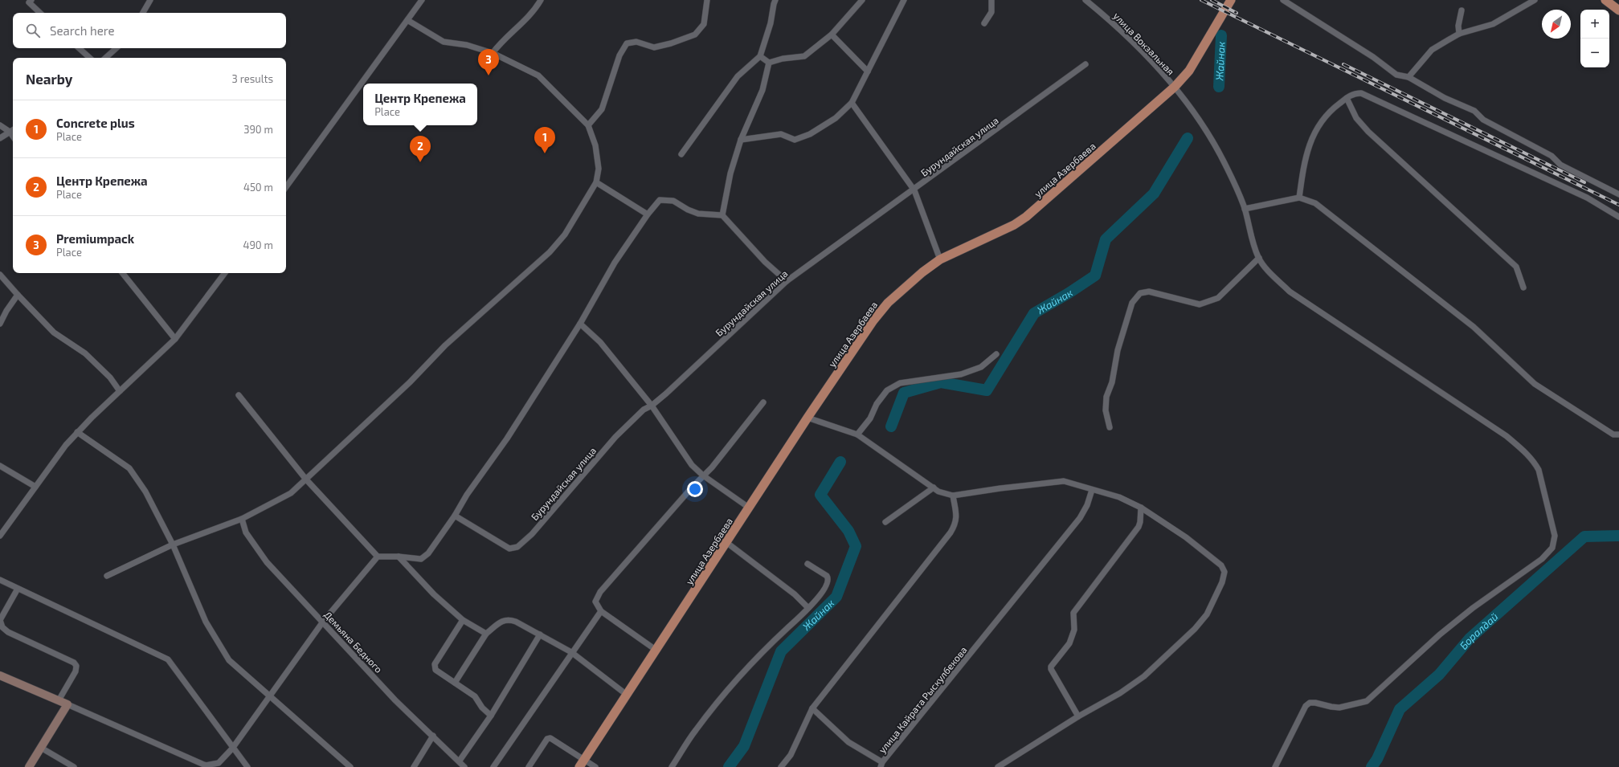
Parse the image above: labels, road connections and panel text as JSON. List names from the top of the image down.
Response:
{
  "streets": {
    "main road": ["улица Азербаева"],
    "street": [
      "улица Вокзальная",
      "Бурундайская улица",
      "Демьяна Бедного",
      "улица Кайрата Рыскулбекова"
    ]
  },
  "crossings": [
    ["улица Вокзальная", "улица Азербаева"]
  ],
  "water": ["Жайнак", "Боралдай"],
  "north": "bottom left",
  "page": {
    "map_buttons": ["+", "−"],
    "search": "Search here",
    "pins": ["3", "1", "2"],
    "heading": ["Nearby", "3 results"],
    "popup": ["Центр Крепежа", "Place"],
    "list": [
      {
        "mark": "1",
        "name": "Concrete plus",
        "note": "Place",
        "value": "390 m"
      },
      {
        "mark": "2",
        "name": "Центр Крепежа",
        "note": "Place",
        "value": "450 m"
      },
      {
        "mark": "3",
        "name": "Premiumpack",
        "note": "Place",
        "value": "490 m"
      }
    ]
  }
}
